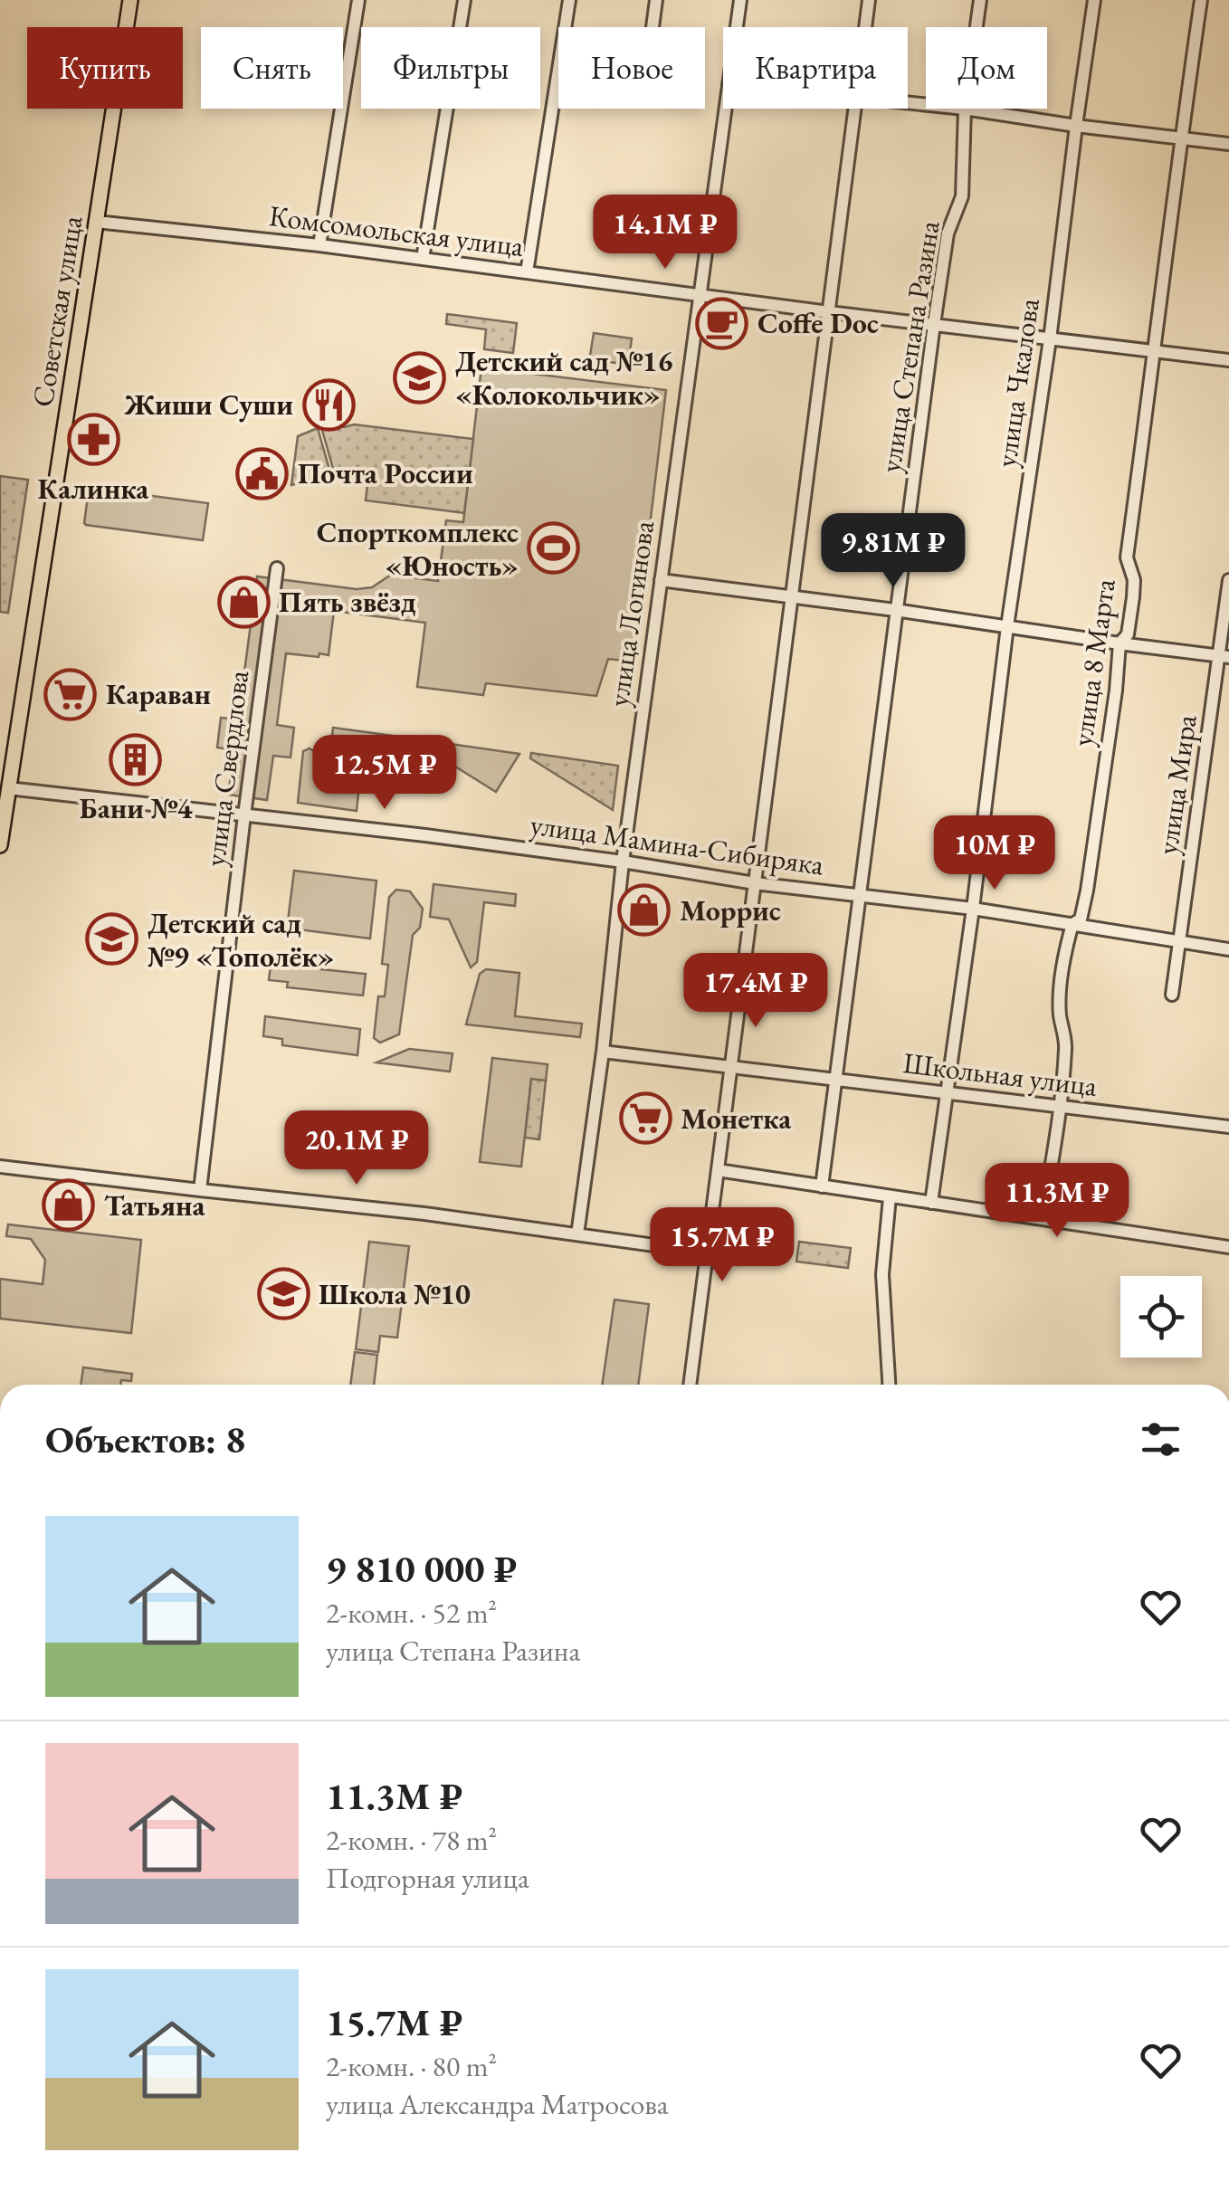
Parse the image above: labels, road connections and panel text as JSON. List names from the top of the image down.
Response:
{
  "streets": {
    "main road": ["Советская улица"],
    "street": [
      "Комсомольская улица",
      "улица Степана Разина",
      "улица Чкалова",
      "улица Логинова",
      "улица 8 Марта",
      "улица Свердлова",
      "улица Мира",
      "улица Мамина-Сибиряка",
      "Школьная улица"
    ]
  },
  "crossings": [
    ["Комсомольская улица", "Советская улица"],
    ["Комсомольская улица", "улица Степана Разина"],
    ["Комсомольская улица", "улица Чкалова"],
    ["Комсомольская улица", "улица Логинова"],
    ["Комсомольская улица", "улица 8 Марта"],
    ["Советская улица", "улица Мамина-Сибиряка"],
    ["улица Степана Разина", "улица Мамина-Сибиряка"],
    ["улица Степана Разина", "Школьная улица"],
    ["улица Чкалова", "улица Мамина-Сибиряка"],
    ["улица Чкалова", "Школьная улица"],
    ["улица Логинова", "улица Мамина-Сибиряка"],
    ["улица Логинова", "Школьная улица"],
    ["улица 8 Марта", "улица Мамина-Сибиряка"],
    ["улица 8 Марта", "Школьная улица"],
    ["улица Свердлова", "улица Мамина-Сибиряка"],
    ["улица Мира", "улица Мамина-Сибиряка"]
  ],
  "places": {
    "cafe": ["Coffe Doc"],
    "school or university": ["Детский сад №16 «Колокольчик»", "Детский сад №9 «Тополёк»", "Школа №10"],
    "restaurant": ["Жиши Суши"],
    "pharmacy": ["Калинка"],
    "public building": ["Почта России"],
    "sports": ["Спорткомплекс «Юность»"],
    "shop": ["Пять звёзд", "Моррис", "Татьяна"],
    "supermarket": ["Караван", "Монетка"],
    "building": ["Бани №4"]
  },
  "page": {
    "chip": [
      "Купить",
      "Снять",
      "Фильтры",
      "Новое",
      "Квартира",
      "Дом"
    ],
    "price": [
      "14.1M ₽",
      "9.81M ₽",
      "12.5M ₽",
      "10M ₽",
      "17.4M ₽",
      "20.1M ₽",
      "11.3M ₽",
      "15.7M ₽"
    ],
    "heading": "Объектов: 8",
    "list": [
      {
        "name": "9 810 000 ₽",
        "note": "2-комн. · 52 m² · улица Степана Разина"
      },
      {
        "name": "11.3M ₽",
        "note": "2-комн. · 78 m² · Подгорная улица"
      },
      {
        "name": "15.7M ₽",
        "note": "2-комн. · 80 m² · улица Александра Матросова"
      }
    ]
  }
}
